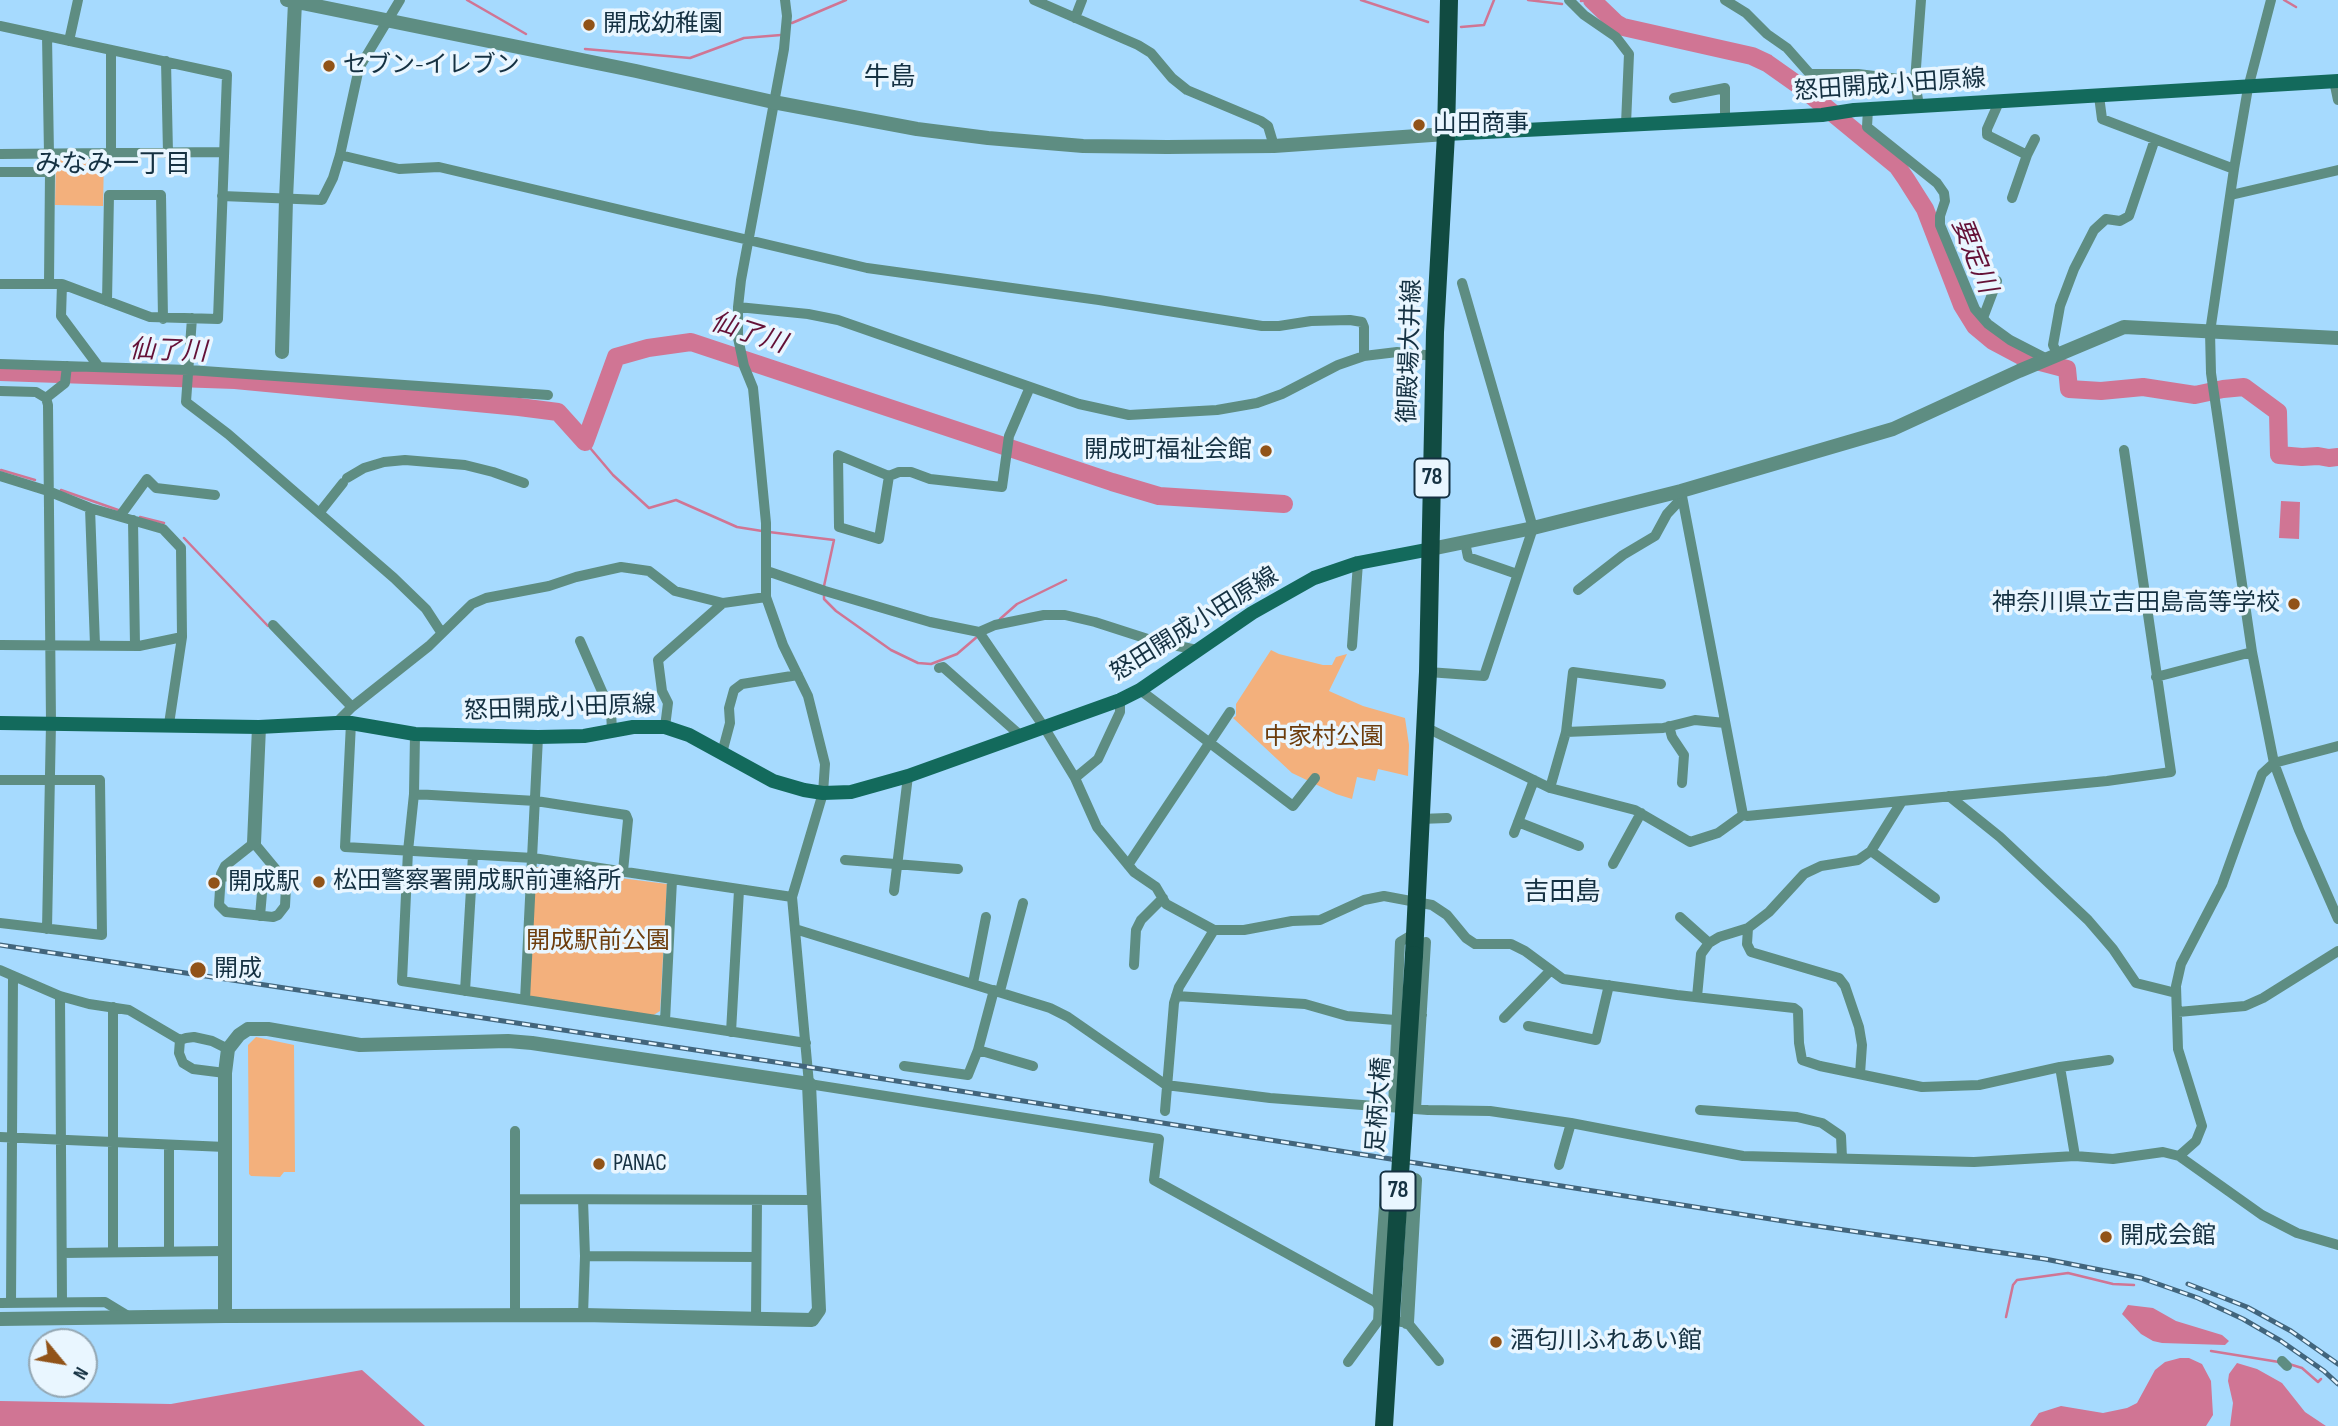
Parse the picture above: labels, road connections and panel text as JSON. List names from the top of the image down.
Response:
{
  "streets": {
    "main road": [
      "怒田開成小田原線",
      "御殿場大井線",
      "78",
      "足柄大橋"
    ]
  },
  "crossings": [
    ["怒田開成小田原線", "御殿場大井線"],
    ["御殿場大井線", "足柄大橋"]
  ],
  "districts": ["牛島", "みなみ一丁目", "吉田島"],
  "water": ["要定川", "仙了川"],
  "parks": ["中家村公園", "開成駅前公園"],
  "places": [
    "開成幼稚園",
    "セブン-イレブン",
    "山田商事",
    "開成町福祉会館",
    "神奈川県立吉田島高等学校",
    "松田警察署開成駅前連絡所",
    "開成駅",
    "開成",
    "PANAC",
    "開成会館",
    "酒匂川ふれあい館"
  ],
  "north": "bottom right"
}
